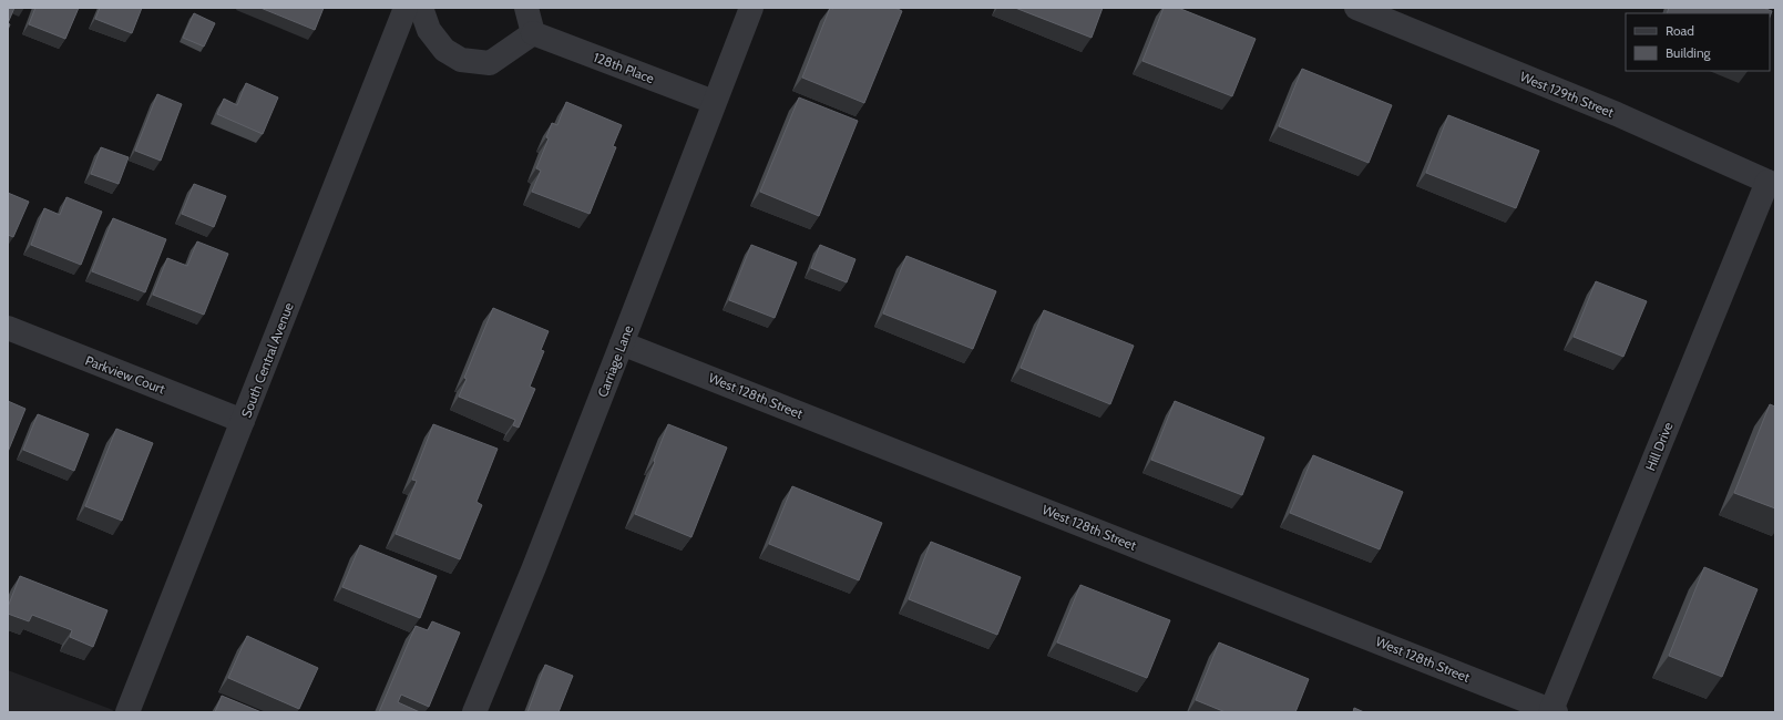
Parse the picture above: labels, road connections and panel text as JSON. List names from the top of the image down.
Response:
{
  "streets": {
    "street": [
      "128th Place",
      "West 129th Street",
      "South Central Avenue",
      "Carriage Lane",
      "Parkview Court",
      "West 128th Street",
      "Hill Drive"
    ]
  },
  "crossings": [
    ["128th Place", "Carriage Lane"],
    ["West 129th Street", "Hill Drive"],
    ["South Central Avenue", "Parkview Court"],
    ["Carriage Lane", "West 128th Street"],
    ["West 128th Street", "Hill Drive"]
  ],
  "legend": ["Road", "Building"]
}
